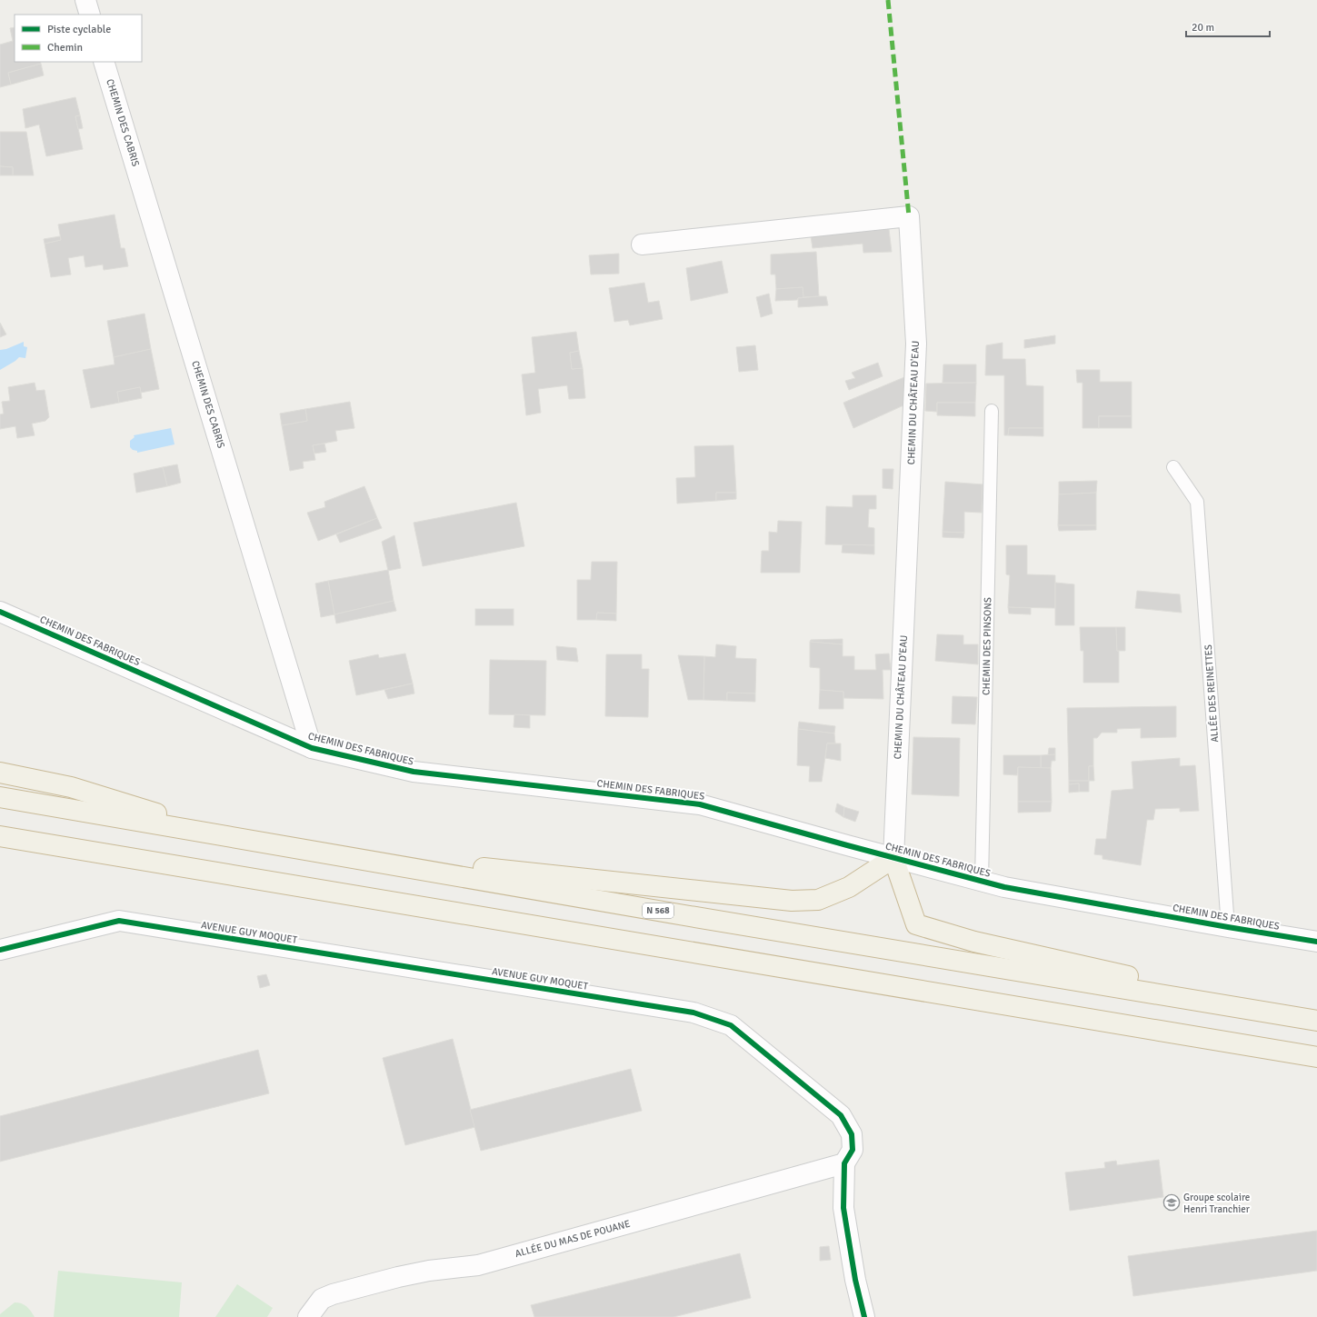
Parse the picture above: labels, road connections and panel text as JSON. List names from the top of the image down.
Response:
{
  "streets": {
    "highway": ["N 568"],
    "street": [
      "CHEMIN DES CABRIS",
      "CHEMIN DU CHÂTEAU D'EAU",
      "CHEMIN DES FABRIQUES",
      "AVENUE GUY MOQUET",
      "ALLÉE DU MAS DE POUANE"
    ],
    "lane": ["CHEMIN DES PINSONS", "ALLÉE DES REINETTES"]
  },
  "crossings": [
    ["CHEMIN DES CABRIS", "CHEMIN DES FABRIQUES"],
    ["CHEMIN DU CHÂTEAU D'EAU", "CHEMIN DES FABRIQUES"],
    ["CHEMIN DES FABRIQUES", "CHEMIN DES PINSONS"],
    ["CHEMIN DES FABRIQUES", "ALLÉE DES REINETTES"],
    ["AVENUE GUY MOQUET", "ALLÉE DU MAS DE POUANE"]
  ],
  "places": {
    "school or university": ["Groupe scolaire Henri Tranchier"]
  },
  "legend": ["Piste cyclable", "Chemin"],
  "scale_bar": "20 m"
}
